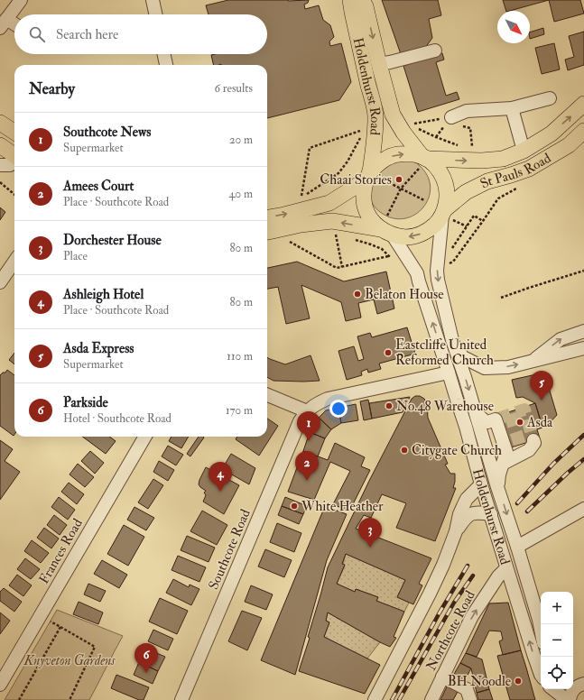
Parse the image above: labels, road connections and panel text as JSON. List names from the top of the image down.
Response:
{
  "streets": {
    "main road": ["Holdenhurst Road", "St Pauls Road"],
    "street": ["Southcote Road", "Frances Road", "Northcote Road"]
  },
  "crossings": [
    ["Holdenhurst Road", "St Pauls Road"],
    ["Holdenhurst Road", "Northcote Road"]
  ],
  "parks": ["Knyveton Gardens"],
  "places": [
    "Chaai Stories",
    "Belaton House",
    "Eastcliffe United Reformed Church",
    "No.48 Warehouse",
    "Asda",
    "Citygate Church",
    "White Heather",
    "BH Noodle"
  ],
  "north": "bottom right",
  "page": {
    "search": "Search here",
    "heading": ["Nearby", "6 results"],
    "list": [
      {
        "mark": "1",
        "name": "Southcote News",
        "note": "Supermarket",
        "value": "20 m"
      },
      {
        "mark": "2",
        "name": "Amees Court",
        "note": "Place · Southcote Road",
        "value": "40 m"
      },
      {
        "mark": "3",
        "name": "Dorchester House",
        "note": "Place",
        "value": "80 m"
      },
      {
        "mark": "4",
        "name": "Ashleigh Hotel",
        "note": "Place · Southcote Road",
        "value": "80 m"
      },
      {
        "mark": "5",
        "name": "Asda Express",
        "note": "Supermarket",
        "value": "110 m"
      },
      {
        "mark": "6",
        "name": "Parkside",
        "note": "Hotel · Southcote Road",
        "value": "170 m"
      }
    ],
    "pins": [
      "5",
      "1",
      "2",
      "4",
      "3",
      "6"
    ],
    "map_buttons": ["+", "−"]
  }
}
